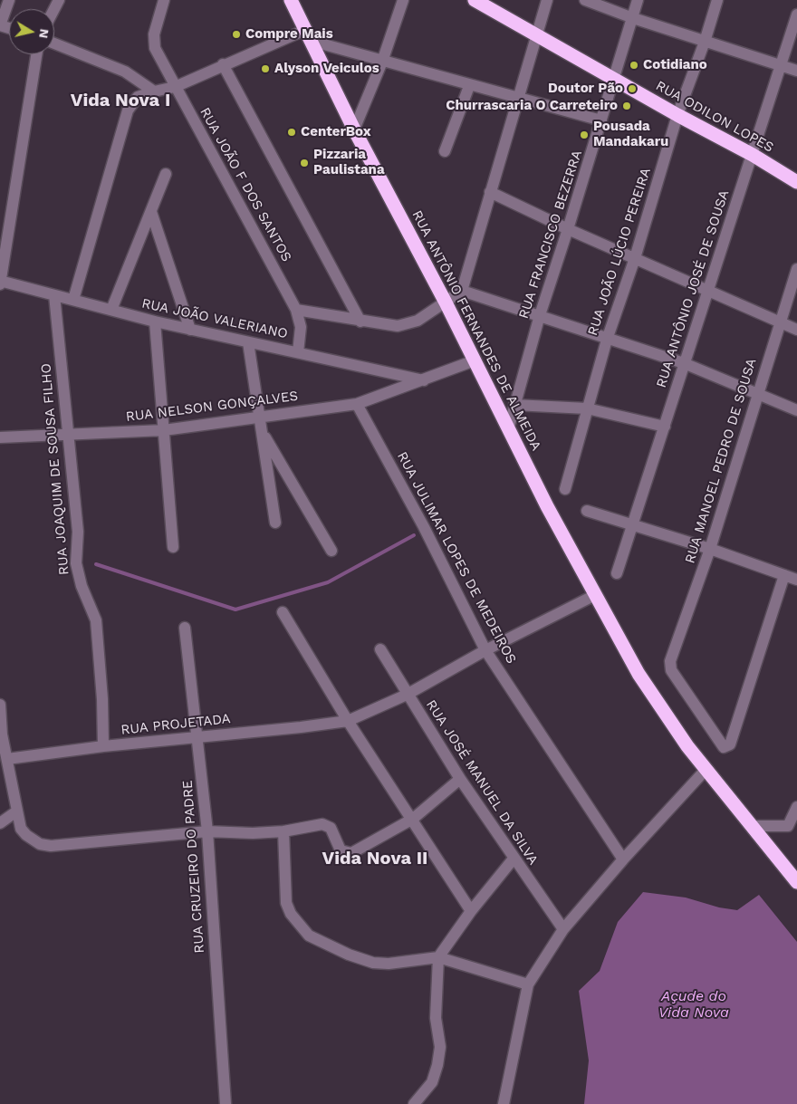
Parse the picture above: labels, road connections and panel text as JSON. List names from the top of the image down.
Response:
{
  "streets": {
    "highway": ["RUA ODILON LOPES", "RUA ANTÔNIO FERNANDES DE ALMEIDA"],
    "street": [
      "RUA JOÃO F DOS SANTOS",
      "RUA FRANCISCO BEZERRA",
      "RUA JOÃO LÚCIO PEREIRA",
      "RUA ANTÔNIO JOSÉ DE SOUSA",
      "RUA JOÃO VALERIANO",
      "RUA NELSON GONÇALVES",
      "RUA MANOEL PEDRO DE SOUSA",
      "RUA JOAQUIM DE SOUSA FILHO",
      "RUA JULIMAR LOPES DE MEDEIROS",
      "RUA PROJETADA",
      "RUA JOSÉ MANUEL DA SILVA",
      "RUA CRUZEIRO DO PADRE"
    ]
  },
  "crossings": [
    ["RUA ODILON LOPES", "RUA FRANCISCO BEZERRA"],
    ["RUA ODILON LOPES", "RUA JOÃO LÚCIO PEREIRA"],
    ["RUA ODILON LOPES", "RUA ANTÔNIO JOSÉ DE SOUSA"],
    ["RUA JOÃO F DOS SANTOS", "RUA JOÃO VALERIANO"],
    ["RUA FRANCISCO BEZERRA", "RUA ANTÔNIO FERNANDES DE ALMEIDA"],
    ["RUA JOÃO VALERIANO", "RUA ANTÔNIO FERNANDES DE ALMEIDA"],
    ["RUA JOÃO VALERIANO", "RUA NELSON GONÇALVES"],
    ["RUA JOÃO VALERIANO", "RUA JOAQUIM DE SOUSA FILHO"],
    ["RUA ANTÔNIO FERNANDES DE ALMEIDA", "RUA NELSON GONÇALVES"],
    ["RUA ANTÔNIO FERNANDES DE ALMEIDA", "RUA PROJETADA"],
    ["RUA NELSON GONÇALVES", "RUA JOAQUIM DE SOUSA FILHO"],
    ["RUA NELSON GONÇALVES", "RUA JULIMAR LOPES DE MEDEIROS"],
    ["RUA JOAQUIM DE SOUSA FILHO", "RUA PROJETADA"],
    ["RUA JULIMAR LOPES DE MEDEIROS", "RUA PROJETADA"],
    ["RUA PROJETADA", "RUA JOSÉ MANUEL DA SILVA"],
    ["RUA PROJETADA", "RUA CRUZEIRO DO PADRE"]
  ],
  "districts": ["Vida Nova I", "Vida Nova II"],
  "water": ["Açude do Vida Nova"],
  "places": [
    "Compre Mais",
    "Cotidiano",
    "Alyson Veiculos",
    "Doutor Pão",
    "Churrascaria O Carreteiro",
    "CenterBox",
    "Pousada Mandakaru",
    "Pizzaria Paulistana"
  ],
  "north": "right"
}
